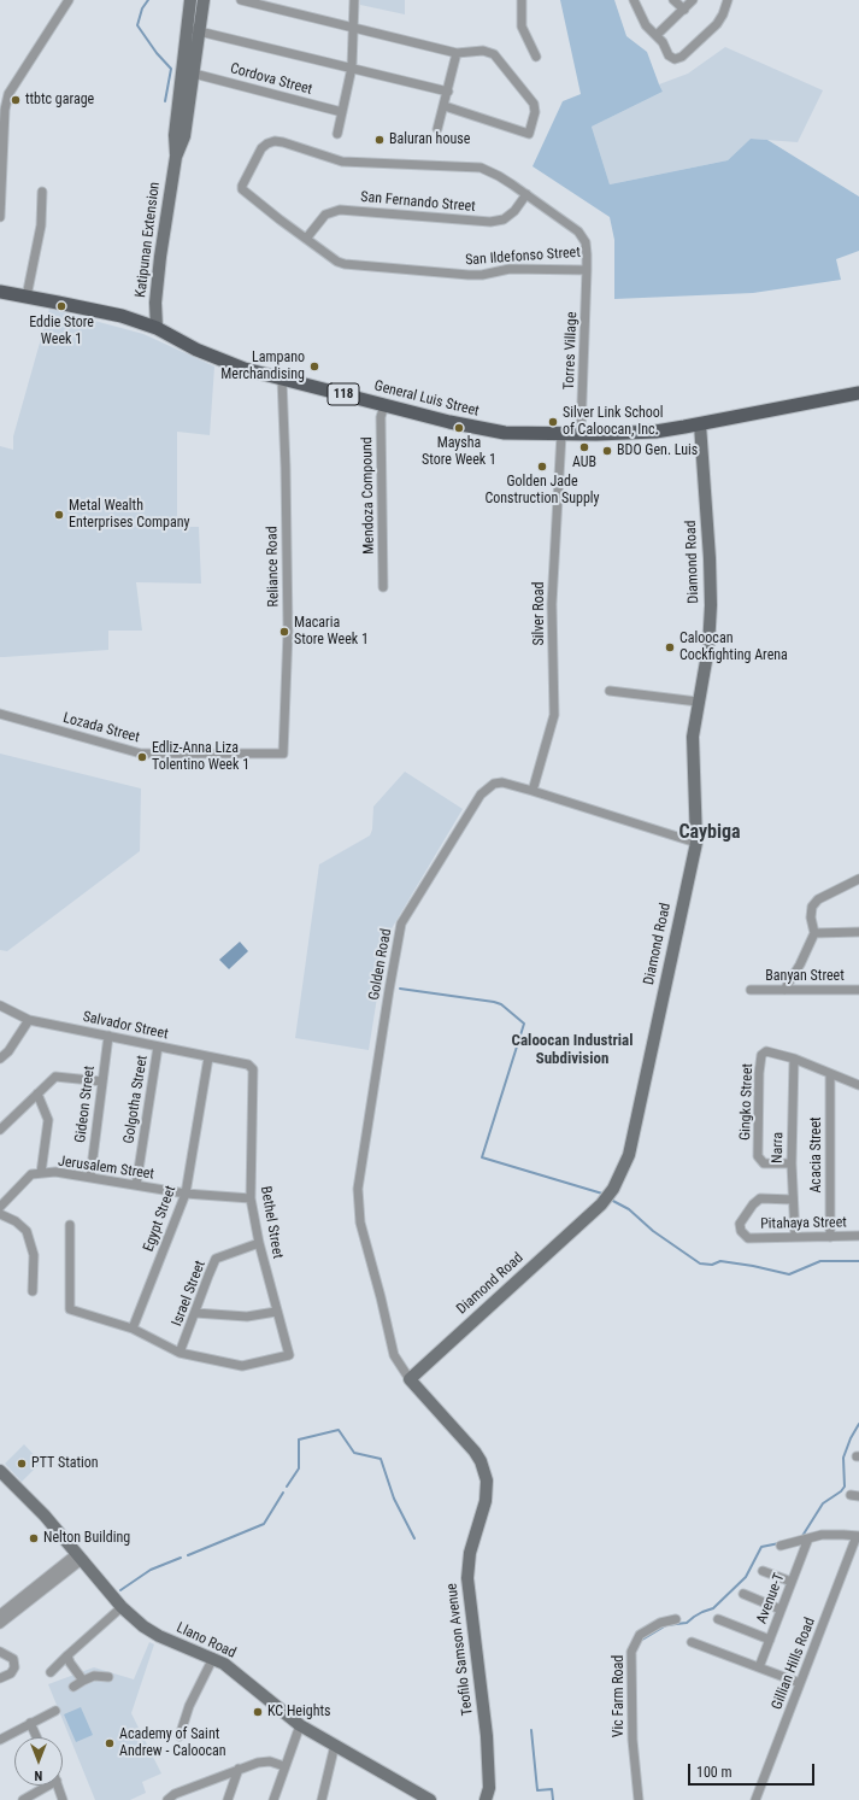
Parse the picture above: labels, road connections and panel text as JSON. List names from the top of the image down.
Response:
{
  "streets": {
    "main road": [
      "Katipunan Extension",
      "118",
      "General Luis Street",
      "Diamond Road",
      "Llano Road",
      "Teofilo Samson Avenue"
    ],
    "street": [
      "Cordova Street",
      "San Fernando Street",
      "San Ildefonso Street",
      "Torres Village",
      "Mendoza Compound",
      "Reliance Road",
      "Silver Road",
      "Lozada Street",
      "Golden Road",
      "Banyan Street",
      "Salvador Street",
      "Golgotha Street",
      "Gingko Street",
      "Gideon Street",
      "Narra",
      "Acacia Street",
      "Jerusalem Street",
      "Egypt Street",
      "Bethel Street",
      "Pitahaya Street",
      "Israel Street",
      "Avenue-T",
      "Gillian Hills Road",
      "Vic Farm Road"
    ]
  },
  "crossings": [
    ["Cordova Street", "Katipunan Extension"],
    ["San Fernando Street", "San Ildefonso Street"],
    ["Katipunan Extension", "General Luis Street"],
    ["San Ildefonso Street", "Torres Village"],
    ["Torres Village", "General Luis Street"],
    ["General Luis Street", "Mendoza Compound"],
    ["General Luis Street", "Diamond Road"],
    ["General Luis Street", "Reliance Road"],
    ["General Luis Street", "Silver Road"],
    ["Diamond Road", "Golden Road"],
    ["Diamond Road", "Teofilo Samson Avenue"],
    ["Reliance Road", "Lozada Street"],
    ["Silver Road", "Golden Road"],
    ["Golden Road", "Teofilo Samson Avenue"],
    ["Salvador Street", "Golgotha Street"],
    ["Salvador Street", "Gideon Street"],
    ["Salvador Street", "Egypt Street"],
    ["Salvador Street", "Bethel Street"],
    ["Golgotha Street", "Jerusalem Street"],
    ["Gingko Street", "Narra"],
    ["Gideon Street", "Jerusalem Street"],
    ["Narra", "Pitahaya Street"],
    ["Acacia Street", "Pitahaya Street"],
    ["Jerusalem Street", "Egypt Street"],
    ["Jerusalem Street", "Bethel Street"],
    ["Bethel Street", "Israel Street"]
  ],
  "districts": ["Caybiga", "Caloocan Industrial Subdivision"],
  "places": [
    "ttbtc garage",
    "Baluran house",
    "Eddie Store Week 1",
    "Lampano Merchandising",
    "Silver Link School of Caloocan, Inc.",
    "Maysha Store Week 1",
    "AUB",
    "BDO Gen. Luis",
    "Golden Jade Construction Supply",
    "Metal Wealth Enterprises Company",
    "Macaria Store Week 1",
    "Caloocan Cockfighting Arena",
    "Edliz-Anna Liza Tolentino Week 1",
    "PTT Station",
    "Nelton Building",
    "KC Heights",
    "Academy of Saint Andrew - Caloocan"
  ],
  "scale_bar": "100 m",
  "north": "bottom"
}
